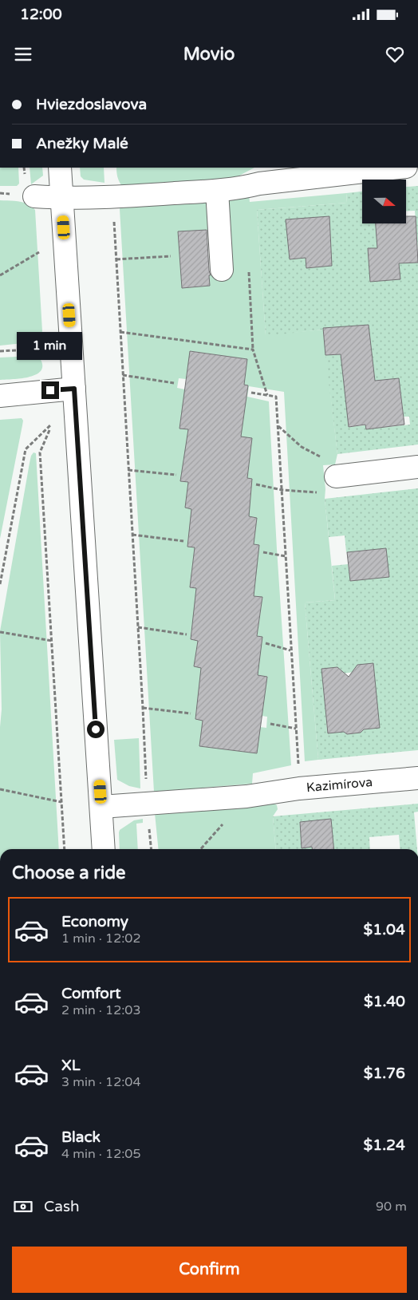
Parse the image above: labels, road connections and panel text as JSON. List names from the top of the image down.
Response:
{
  "streets": {
    "street": ["Kazimírova"]
  },
  "north": "right",
  "page": {
    "status": "12:00",
    "header": "Movio",
    "banner": ["Hviezdoslavova", "Anežky Malé"],
    "bubble": "1 min",
    "heading": "Choose a ride",
    "list": [
      {
        "name": "Economy",
        "note": "1 min · 12:02",
        "value": "$1.04"
      },
      {
        "name": "Comfort",
        "note": "2 min · 12:03",
        "value": "$1.40"
      },
      {
        "name": "XL",
        "note": "3 min · 12:04",
        "value": "$1.76"
      },
      {
        "name": "Black",
        "note": "4 min · 12:05",
        "value": "$1.24"
      }
    ],
    "pay": ["Cash", "90 m"],
    "buttons": "Confirm"
  }
}
